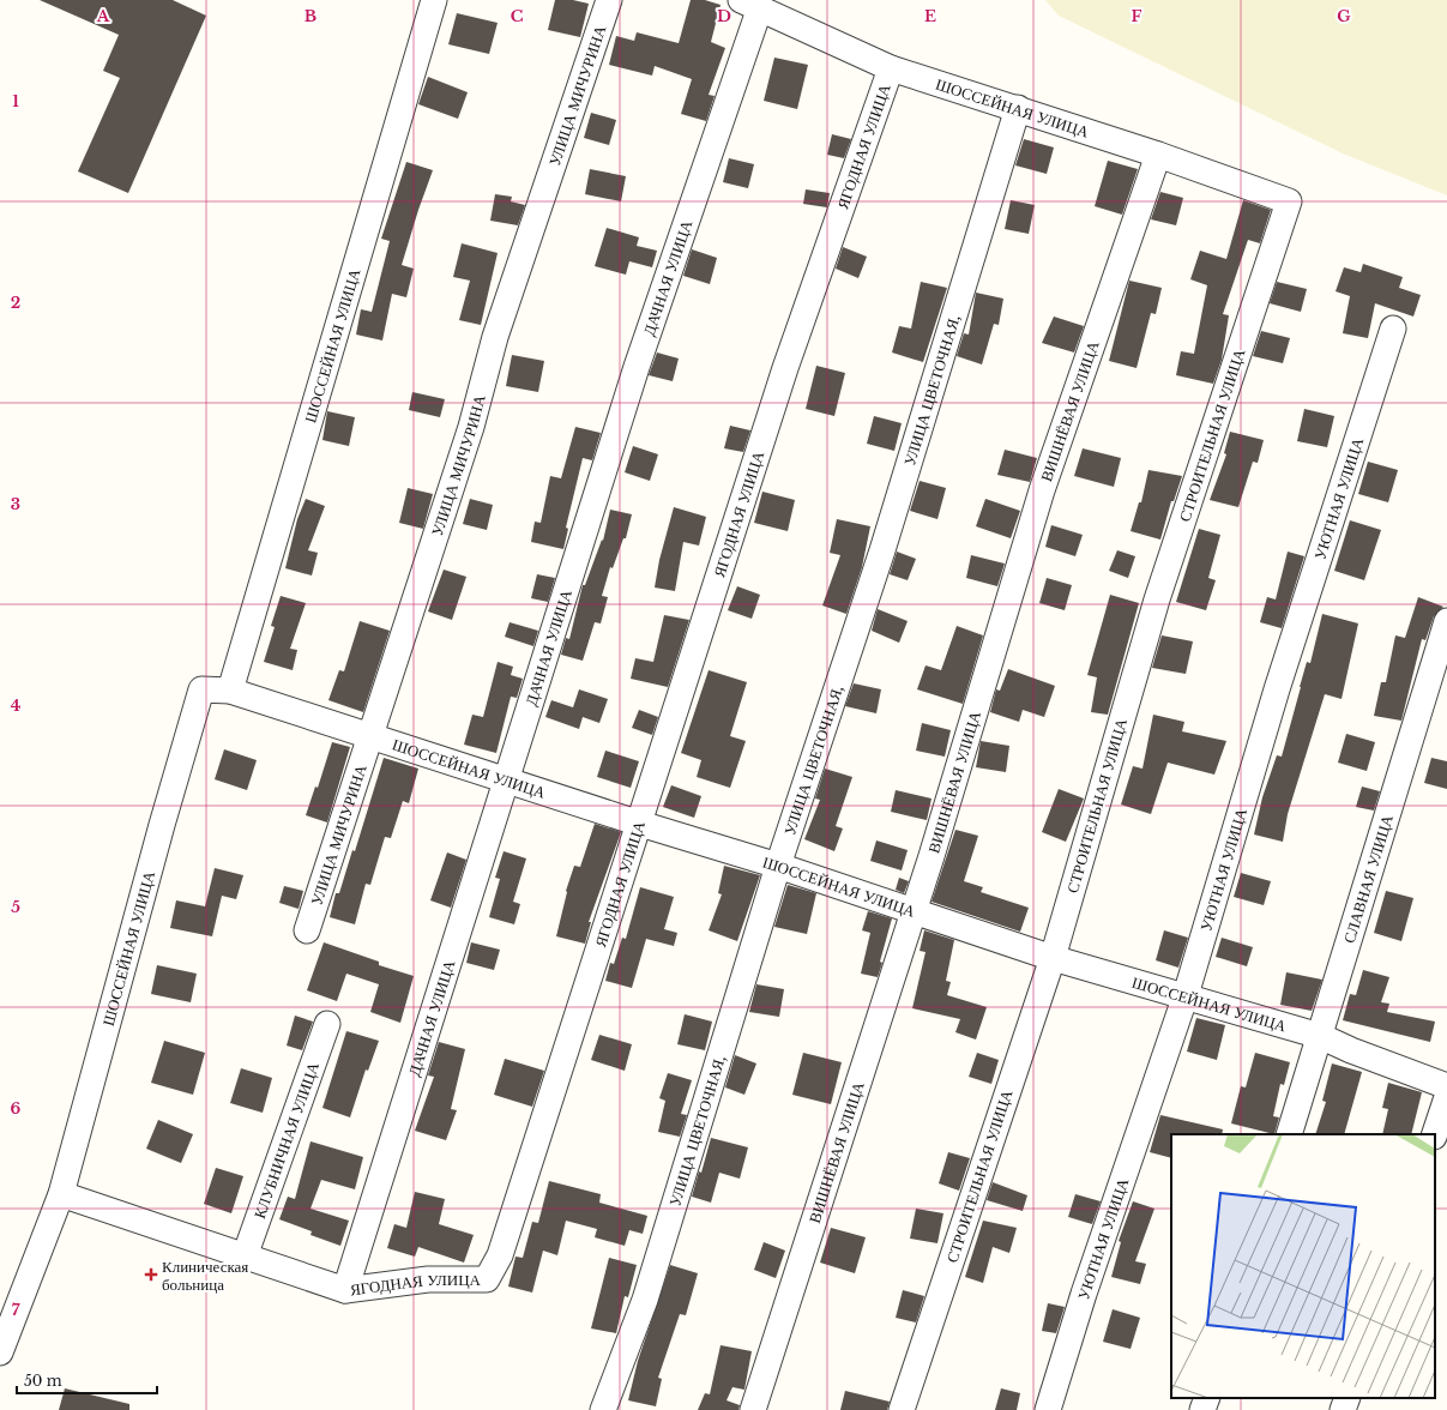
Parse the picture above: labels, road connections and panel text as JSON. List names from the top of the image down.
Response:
{
  "streets": {
    "street": [
      "УЛИЦА МИЧУРИНА",
      "ШОССЕЙНАЯ УЛИЦА",
      "ЯГОДНАЯ УЛИЦА",
      "ДАЧНАЯ УЛИЦА",
      "УЛИЦА ЦВЕТОЧНАЯ,",
      "ВИШНЁВАЯ УЛИЦА",
      "СТРОИТЕЛЬНАЯ УЛИЦА",
      "УЮТНАЯ УЛИЦА",
      "СЛАВНАЯ УЛИЦА",
      "КЛУБНИЧНАЯ УЛИЦА"
    ]
  },
  "crossings": [
    ["УЛИЦА МИЧУРИНА", "ШОССЕЙНАЯ УЛИЦА"],
    ["ШОССЕЙНАЯ УЛИЦА", "ЯГОДНАЯ УЛИЦА"],
    ["ШОССЕЙНАЯ УЛИЦА", "ДАЧНАЯ УЛИЦА"],
    ["ШОССЕЙНАЯ УЛИЦА", "УЛИЦА ЦВЕТОЧНАЯ,"],
    ["ШОССЕЙНАЯ УЛИЦА", "ВИШНЁВАЯ УЛИЦА"],
    ["ШОССЕЙНАЯ УЛИЦА", "СТРОИТЕЛЬНАЯ УЛИЦА"],
    ["ШОССЕЙНАЯ УЛИЦА", "УЮТНАЯ УЛИЦА"],
    ["ШОССЕЙНАЯ УЛИЦА", "СЛАВНАЯ УЛИЦА"],
    ["ЯГОДНАЯ УЛИЦА", "ДАЧНАЯ УЛИЦА"],
    ["ЯГОДНАЯ УЛИЦА", "КЛУБНИЧНАЯ УЛИЦА"]
  ],
  "places": {
    "health": ["Клиническая больница"]
  },
  "scale_bar": "50 m",
  "grid": {
    "columns": [
      "A",
      "B",
      "C",
      "D",
      "E",
      "F",
      "G"
    ],
    "rows": [
      "1",
      "2",
      "3",
      "4",
      "5",
      "6",
      "7"
    ]
  }
}
